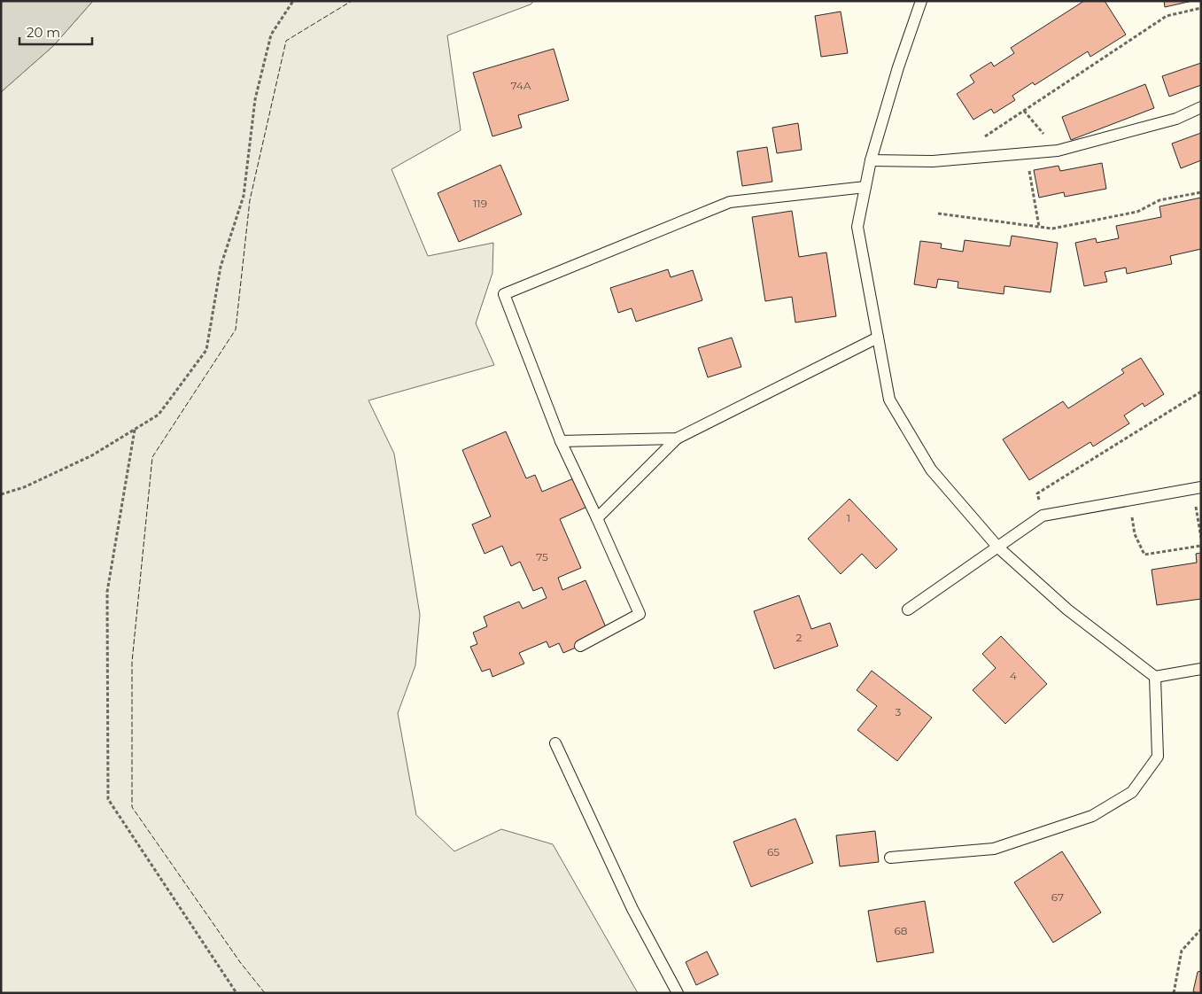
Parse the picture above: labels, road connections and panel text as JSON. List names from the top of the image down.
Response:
{
  "house_numbers": [
    "74А",
    "119",
    "1",
    "75",
    "2",
    "4",
    "3",
    "65",
    "67",
    "68"
  ],
  "scale_bar": "20 m"
}
